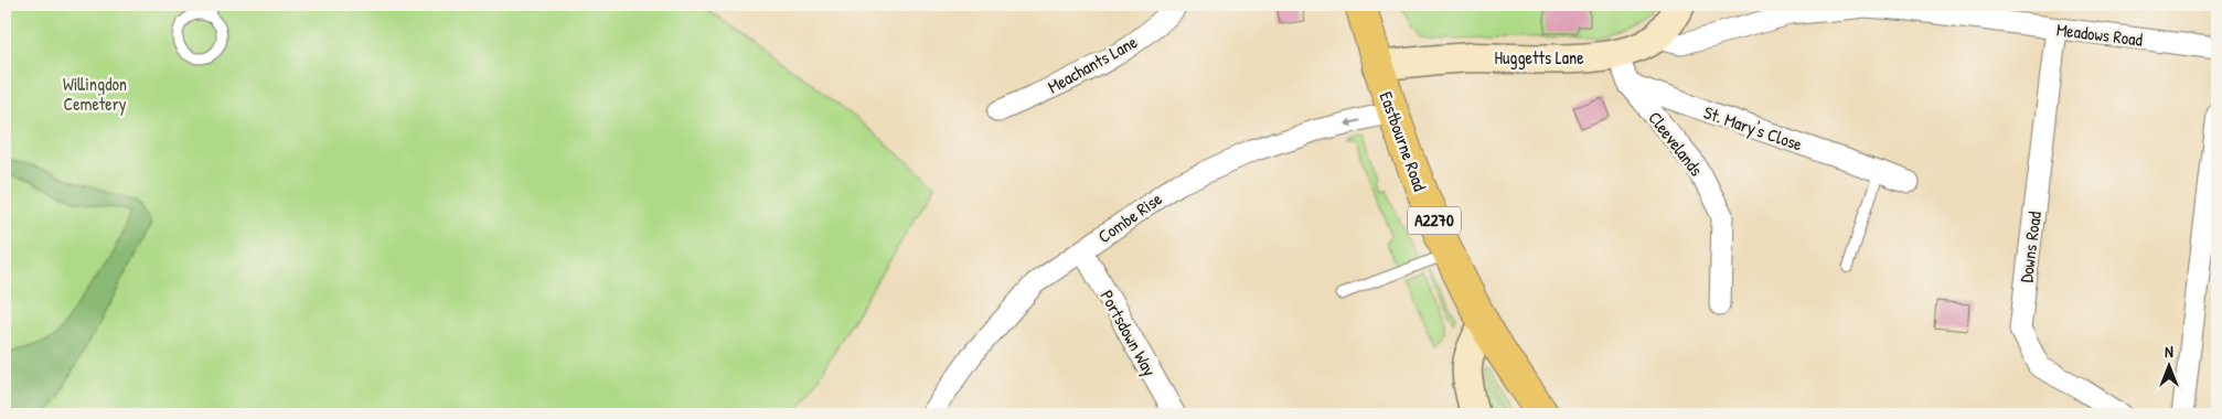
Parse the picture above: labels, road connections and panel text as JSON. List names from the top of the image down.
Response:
{
  "streets": {
    "main road": ["Eastbourne Road", "A2270"],
    "street": [
      "Meadows Road",
      "Huggetts Lane",
      "Meachants Lane",
      "St. Mary's Close",
      "Cleevelands",
      "Combe Rise",
      "Downs Road",
      "Portsdown Way"
    ]
  },
  "crossings": [
    ["Meadows Road", "Huggetts Lane"],
    ["Meadows Road", "Downs Road"],
    ["Huggetts Lane", "Eastbourne Road"],
    ["St. Mary's Close", "Cleevelands"],
    ["Eastbourne Road", "Combe Rise"],
    ["Combe Rise", "Portsdown Way"]
  ],
  "one_way": ["Combe Rise"],
  "parks": ["Willingdon Cemetery"],
  "north": "top"
}
